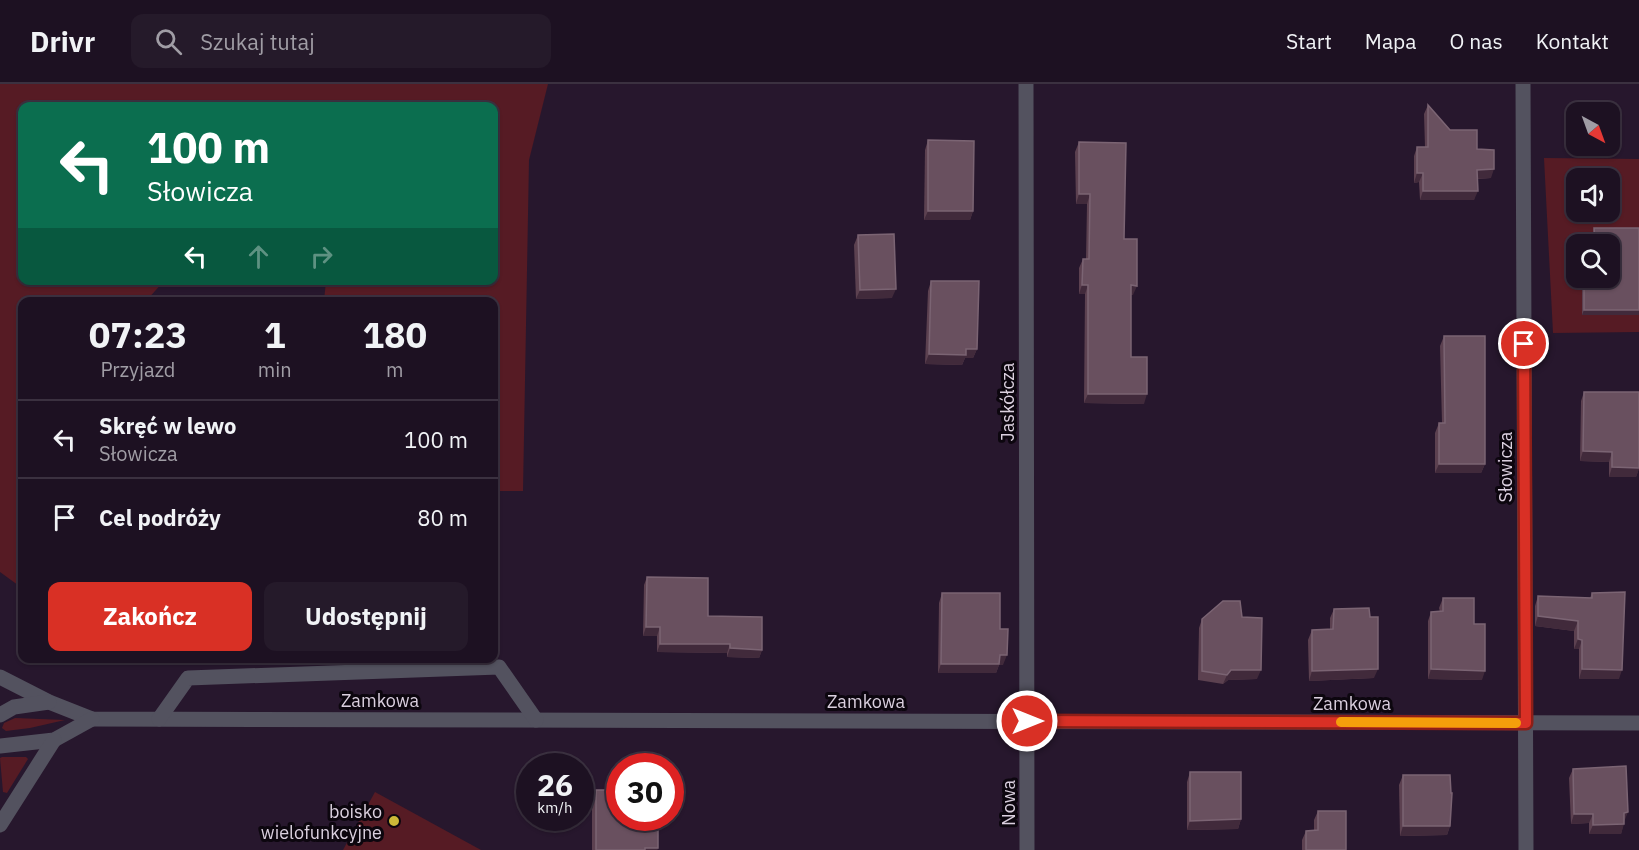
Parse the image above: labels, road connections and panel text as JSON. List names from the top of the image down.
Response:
{
  "streets": {
    "street": [
      "Jaskółcza",
      "Słowicza",
      "Zamkowa",
      "Nowa"
    ]
  },
  "crossings": [
    ["Jaskółcza", "Zamkowa"],
    ["Jaskółcza", "Nowa"],
    ["Słowicza", "Zamkowa"],
    ["Zamkowa", "Nowa"]
  ],
  "places": ["boisko wielofunkcyjne"],
  "north": "bottom right",
  "page": {
    "header": "Drivr",
    "search": "Szukaj tutaj",
    "nav": [
      "Start",
      "Mapa",
      "O nas",
      "Kontakt"
    ],
    "turn": ["100 m", "Słowicza"],
    "eta": [
      "07:23",
      "Przyjazd",
      "1",
      "min",
      "180",
      "m"
    ],
    "list": [
      {
        "name": "Skręć w lewo",
        "note": "Słowicza",
        "value": "100 m"
      },
      {
        "name": "Cel podróży",
        "value": "80 m"
      }
    ],
    "buttons": ["Zakończ", "Udostępnij"],
    "speed": "26 km/h",
    "limit": "30"
  }
}
